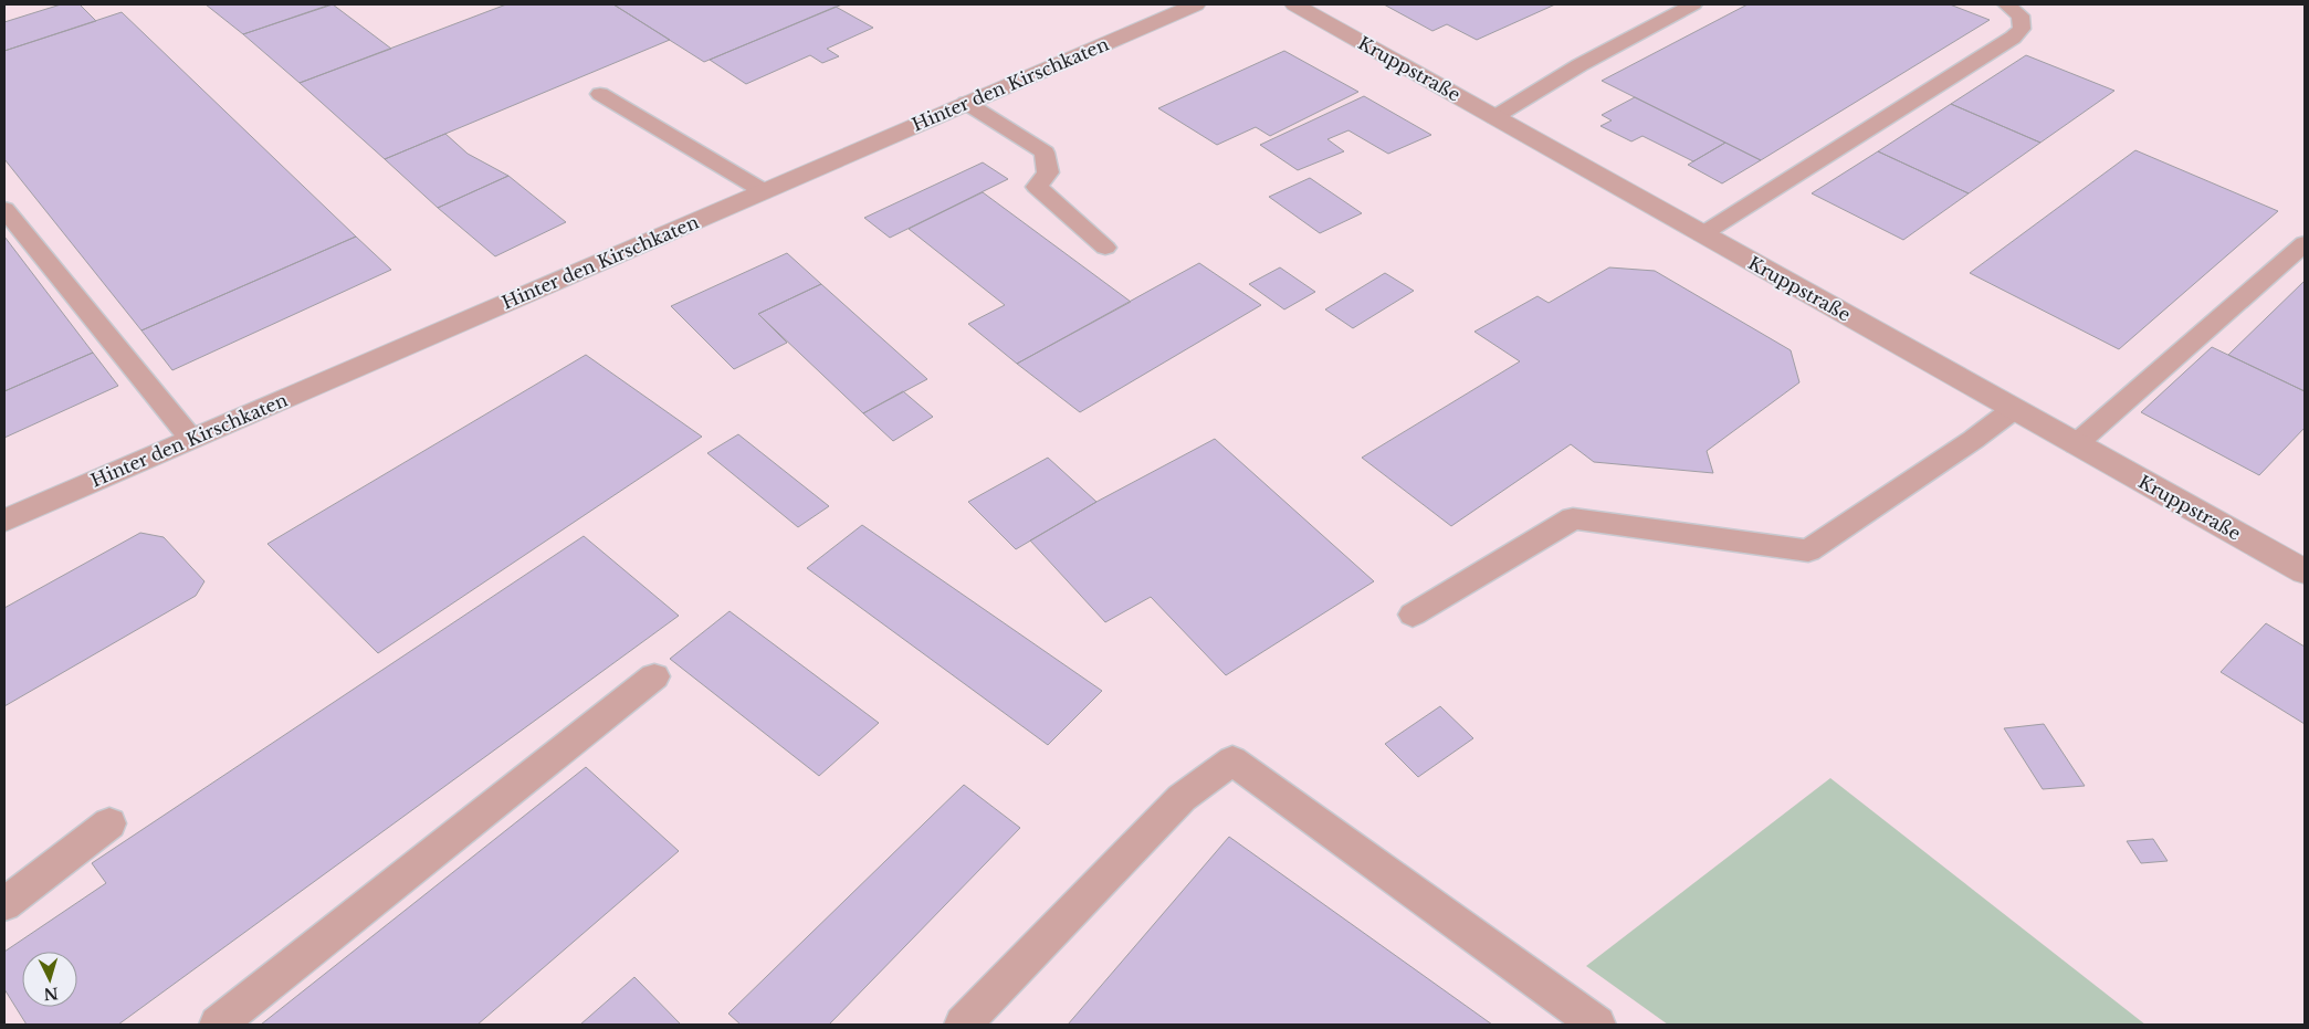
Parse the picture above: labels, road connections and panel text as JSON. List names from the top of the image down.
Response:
{
  "streets": {
    "street": ["Kruppstraße", "Hinter den Kirschkaten"]
  },
  "north": "bottom"
}
